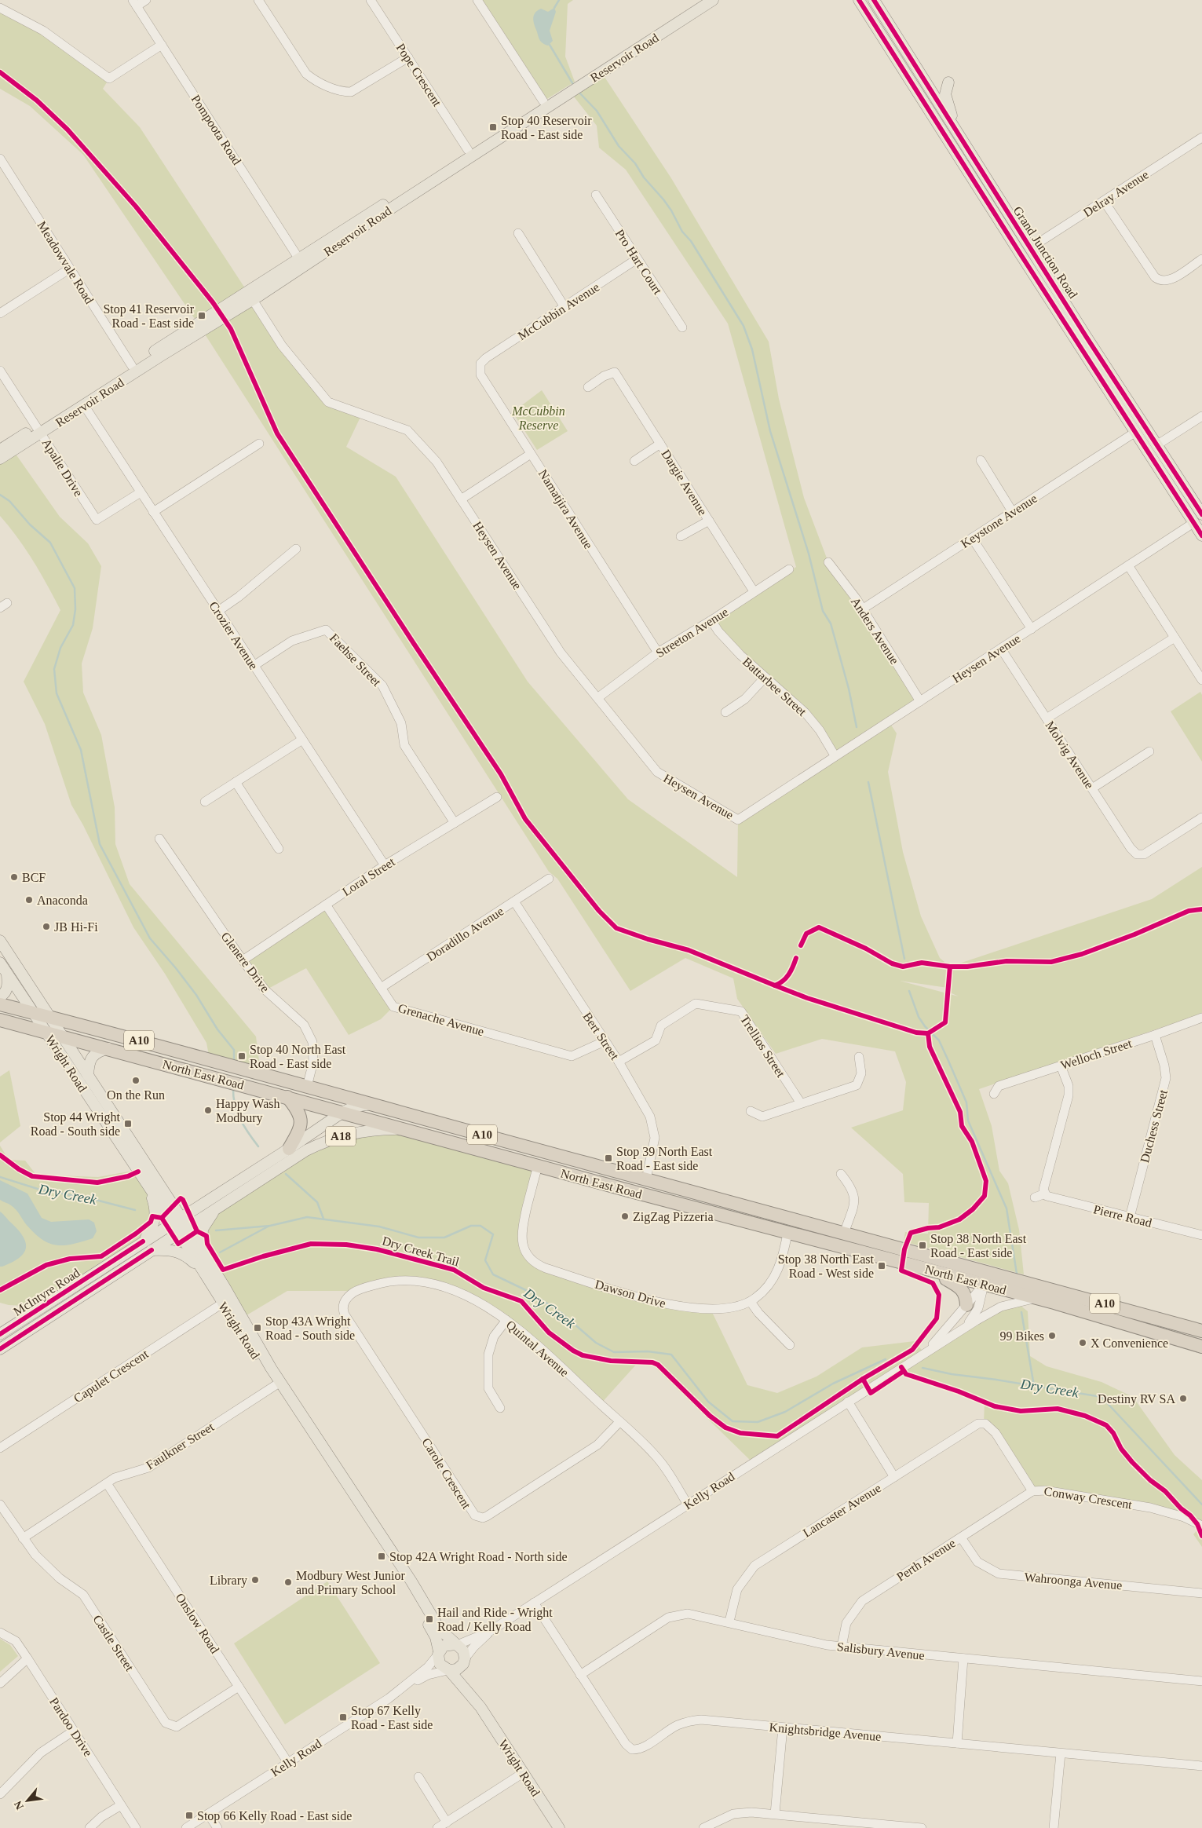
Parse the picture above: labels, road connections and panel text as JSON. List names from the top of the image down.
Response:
{
  "streets": {
    "highway": ["A10", "North East Road"],
    "main road": [
      "Reservoir Road",
      "Grand Junction Road",
      "Wright Road",
      "A18",
      "McIntyre Road"
    ],
    "street": [
      "Pope Crescent",
      "Pompoota Road",
      "Delray Avenue",
      "Pro Hart Court",
      "Meadowvale Road",
      "McCubbin Avenue",
      "Apalie Drive",
      "Dargie Avenue",
      "Namatjira Avenue",
      "Keystone Avenue",
      "Heysen Avenue",
      "Anders Avenue",
      "Streeton Avenue",
      "Crozier Avenue",
      "Faehse Street",
      "Battarbee Street",
      "Molvig Avenue",
      "Loral Street",
      "Doradillo Avenue",
      "Glenere Drive",
      "Grenache Avenue",
      "Bert Street",
      "Trellios Street",
      "Welloch Street",
      "Duchess Street",
      "Pierre Road",
      "Dawson Drive",
      "Quintal Avenue",
      "Capulet Crescent",
      "Faulkner Street",
      "Carole Crescent",
      "Kelly Road",
      "Conway Crescent",
      "Lancaster Avenue",
      "Perth Avenue",
      "Wahroonga Avenue",
      "Onslow Road",
      "Castle Street",
      "Salisbury Avenue",
      "Pardoo Drive",
      "Knightsbridge Avenue"
    ],
    "cycle path": ["Dry Creek Trail"]
  },
  "crossings": [
    ["Reservoir Road", "Pope Crescent"],
    ["Reservoir Road", "Pompoota Road"],
    ["Reservoir Road", "Meadowvale Road"],
    ["Reservoir Road", "Apalie Drive"],
    ["Reservoir Road", "Heysen Avenue"],
    ["Reservoir Road", "Crozier Avenue"],
    ["Delray Avenue", "Grand Junction Road"],
    ["Grand Junction Road", "Keystone Avenue"],
    ["Grand Junction Road", "Heysen Avenue"],
    ["Pro Hart Court", "McCubbin Avenue"],
    ["McCubbin Avenue", "Namatjira Avenue"],
    ["Apalie Drive", "Crozier Avenue"],
    ["Dargie Avenue", "Streeton Avenue"],
    ["Namatjira Avenue", "Streeton Avenue"],
    ["Keystone Avenue", "Anders Avenue"],
    ["Heysen Avenue", "Anders Avenue"],
    ["Heysen Avenue", "Streeton Avenue"],
    ["Heysen Avenue", "Battarbee Street"],
    ["Heysen Avenue", "Molvig Avenue"],
    ["Streeton Avenue", "Battarbee Street"],
    ["Crozier Avenue", "Faehse Street"],
    ["Crozier Avenue", "Loral Street"],
    ["Faehse Street", "Loral Street"],
    ["Loral Street", "Glenere Drive"],
    ["Loral Street", "Grenache Avenue"],
    ["Doradillo Avenue", "Grenache Avenue"],
    ["Doradillo Avenue", "Bert Street"],
    ["Glenere Drive", "North East Road"],
    ["Grenache Avenue", "Bert Street"],
    ["Bert Street", "Trellios Street"],
    ["Bert Street", "North East Road"],
    ["Welloch Street", "Duchess Street"],
    ["Wright Road", "North East Road"],
    ["Wright Road", "McIntyre Road"],
    ["Wright Road", "Capulet Crescent"],
    ["Wright Road", "Faulkner Street"],
    ["Wright Road", "Kelly Road"],
    ["North East Road", "McIntyre Road"],
    ["North East Road", "Dawson Drive"],
    ["North East Road", "Kelly Road"],
    ["Duchess Street", "Pierre Road"],
    ["Quintal Avenue", "Carole Crescent"],
    ["Quintal Avenue", "Kelly Road"],
    ["Faulkner Street", "Onslow Road"],
    ["Faulkner Street", "Castle Street"],
    ["Kelly Road", "Onslow Road"],
    ["Kelly Road", "Knightsbridge Avenue"],
    ["Conway Crescent", "Lancaster Avenue"],
    ["Conway Crescent", "Perth Avenue"],
    ["Lancaster Avenue", "Salisbury Avenue"],
    ["Perth Avenue", "Wahroonga Avenue"],
    ["Perth Avenue", "Salisbury Avenue"],
    ["Onslow Road", "Castle Street"],
    ["Salisbury Avenue", "Knightsbridge Avenue"]
  ],
  "water": ["Dry Creek"],
  "parks": ["McCubbin Reserve"],
  "places": {
    "transit": [
      "Stop 40 Reservoir Road - East side",
      "Stop 41 Reservoir Road - East side",
      "Stop 40 North East Road - East side",
      "Stop 44 Wright Road - South side",
      "Stop 39 North East Road - East side",
      "Stop 38 North East Road - East side",
      "Stop 38 North East Road - West side",
      "Stop 43A Wright Road - South side",
      "Stop 42A Wright Road - North side",
      "Hail and Ride - Wright Road / Kelly Road",
      "Stop 67 Kelly Road - East side",
      "Stop 66 Kelly Road - East side"
    ],
    "other": [
      "BCF",
      "Anaconda",
      "JB Hi-Fi",
      "On the Run",
      "Happy Wash Modbury",
      "ZigZag Pizzeria",
      "99 Bikes",
      "X Convenience",
      "Destiny RV SA",
      "Library",
      "Modbury West Junior and Primary School"
    ]
  },
  "north": "bottom left"
}
